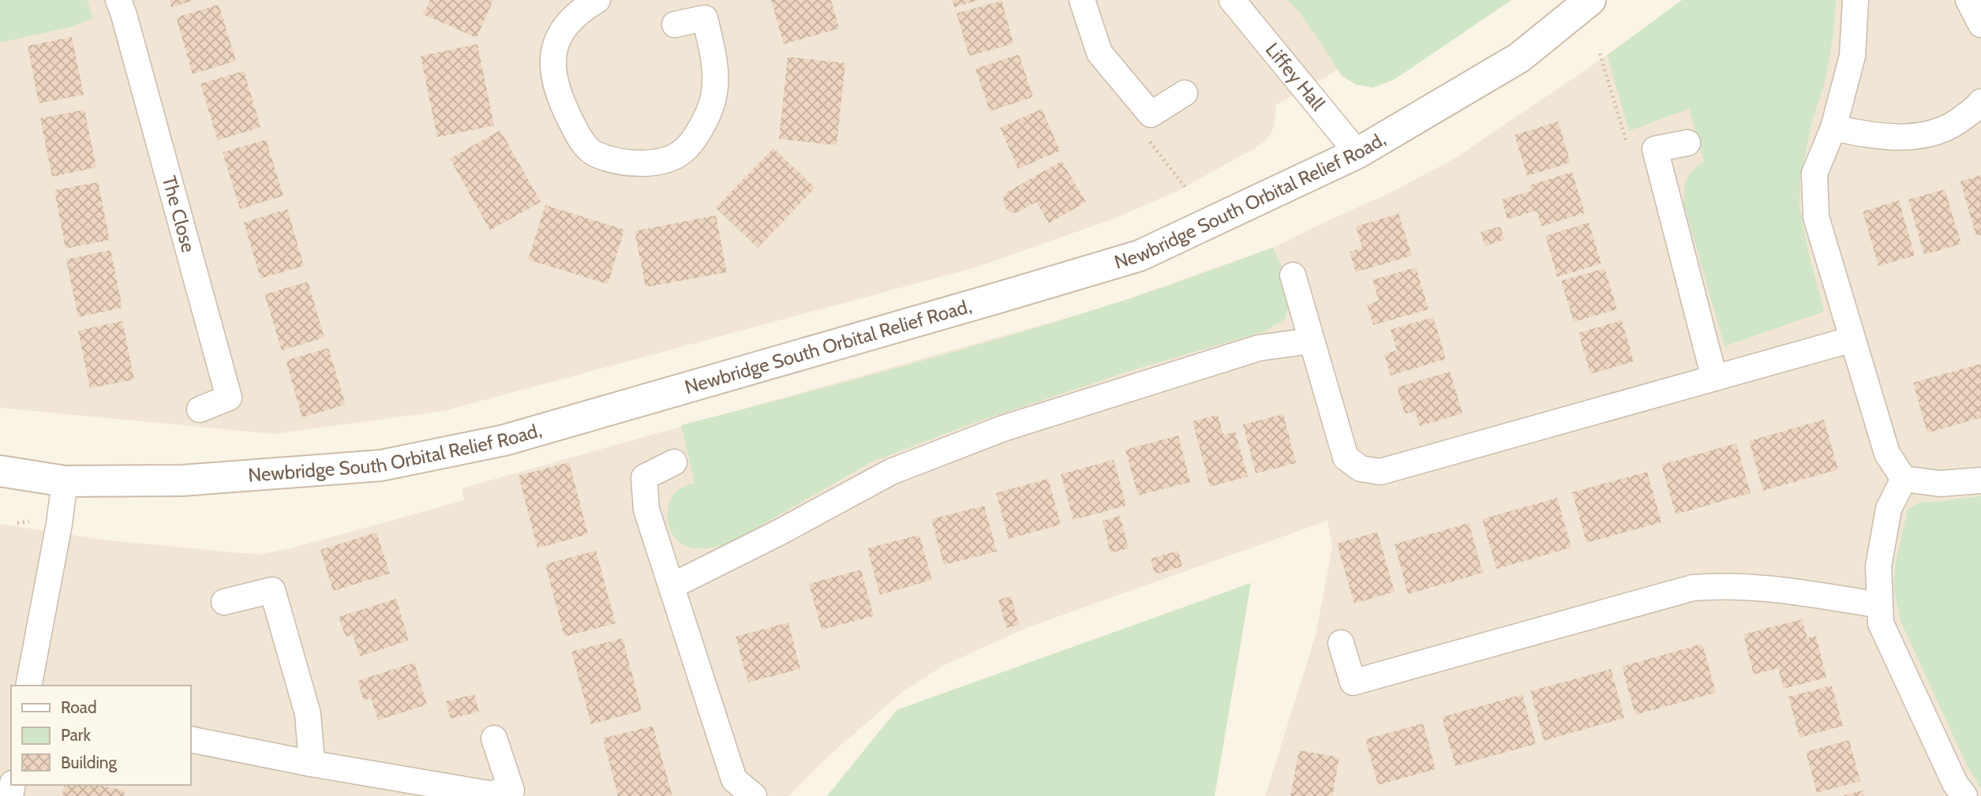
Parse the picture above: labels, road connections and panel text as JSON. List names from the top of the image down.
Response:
{
  "streets": {
    "street": ["Liffey Hall", "Newbridge South Orbital Relief Road,", "The Close"]
  },
  "crossings": [
    ["Liffey Hall", "Newbridge South Orbital Relief Road,"]
  ],
  "legend": ["Road", "Park", "Building"]
}
